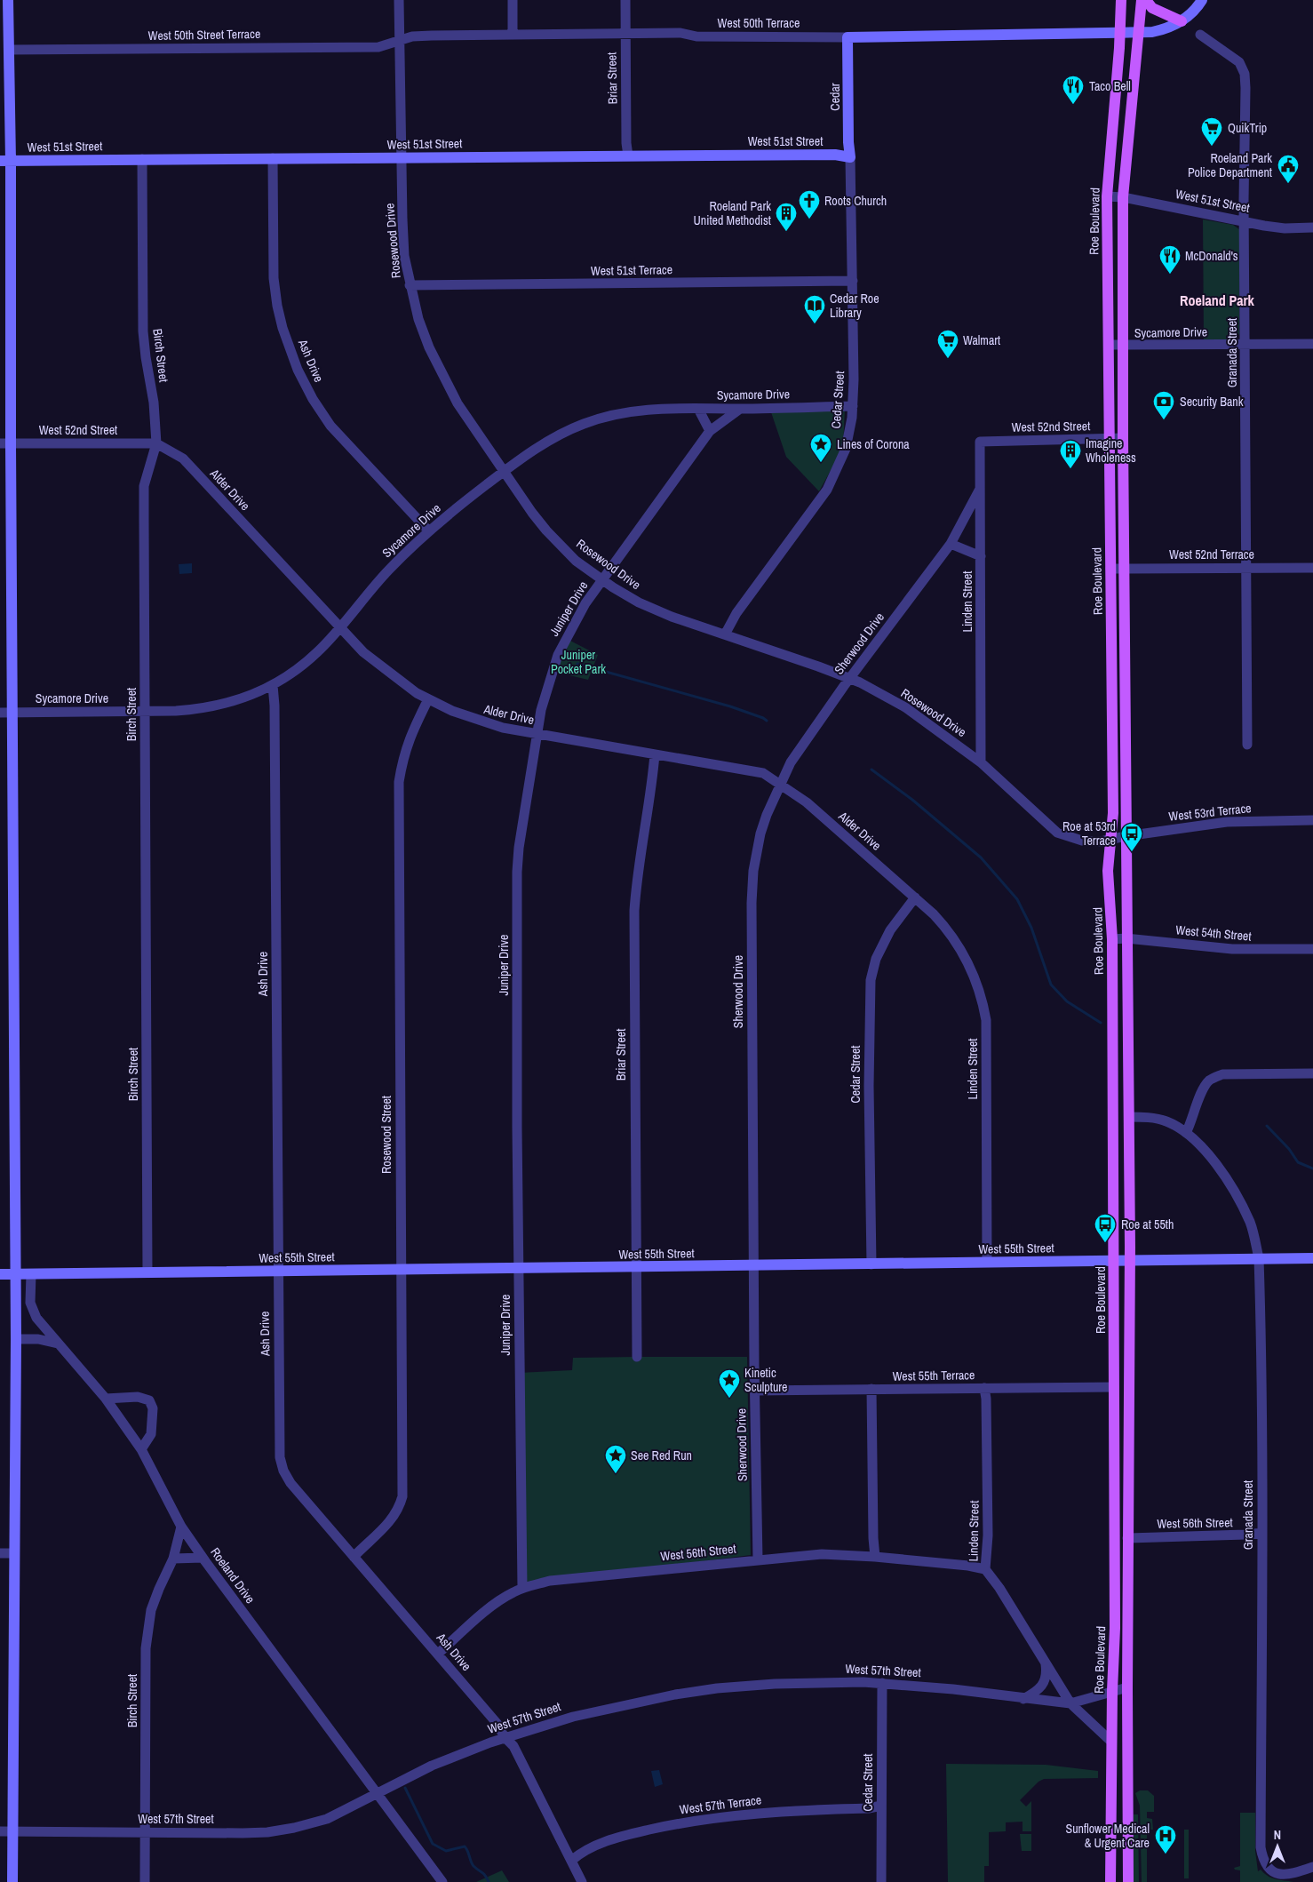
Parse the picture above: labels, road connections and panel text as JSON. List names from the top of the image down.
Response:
{
  "streets": {
    "main road": ["Roe Boulevard"],
    "street": [
      "West 50th Terrace",
      "West 50th Street Terrace",
      "Briar Street",
      "Cedar",
      "West 51st Street",
      "Rosewood Drive",
      "West 51st Terrace",
      "Sycamore Drive",
      "Granada Street",
      "Birch Street",
      "Ash Drive",
      "Cedar Street",
      "West 52nd Street",
      "Alder Drive",
      "West 52nd Terrace",
      "Linden Street",
      "Juniper Drive",
      "Sherwood Drive",
      "West 53rd Terrace",
      "West 54th Street",
      "Rosewood Street",
      "West 55th Street",
      "West 55th Terrace",
      "West 56th Street",
      "Roeland Drive",
      "West 57th Street",
      "West 57th Terrace"
    ]
  },
  "crossings": [
    ["West 50th Terrace", "West 50th Street Terrace"],
    ["West 50th Terrace", "Briar Street"],
    ["West 50th Terrace", "Cedar"],
    ["West 50th Terrace", "Roe Boulevard"],
    ["West 50th Terrace", "Rosewood Drive"],
    ["West 50th Street Terrace", "Rosewood Drive"],
    ["Briar Street", "West 51st Street"],
    ["Briar Street", "Alder Drive"],
    ["Briar Street", "West 55th Street"],
    ["Cedar", "West 51st Street"],
    ["Cedar", "Cedar Street"],
    ["West 51st Street", "Roe Boulevard"],
    ["West 51st Street", "Rosewood Drive"],
    ["West 51st Street", "Granada Street"],
    ["West 51st Street", "Birch Street"],
    ["West 51st Street", "Ash Drive"],
    ["West 51st Street", "Cedar Street"],
    ["Roe Boulevard", "Rosewood Drive"],
    ["Roe Boulevard", "Sycamore Drive"],
    ["Roe Boulevard", "West 52nd Street"],
    ["Roe Boulevard", "West 52nd Terrace"],
    ["Roe Boulevard", "West 53rd Terrace"],
    ["Roe Boulevard", "West 54th Street"],
    ["Roe Boulevard", "West 55th Street"],
    ["Roe Boulevard", "West 55th Terrace"],
    ["Roe Boulevard", "West 57th Street"],
    ["Rosewood Drive", "West 51st Terrace"],
    ["Rosewood Drive", "Sycamore Drive"],
    ["Rosewood Drive", "Cedar Street"],
    ["Rosewood Drive", "Linden Street"],
    ["Rosewood Drive", "Juniper Drive"],
    ["Rosewood Drive", "Sherwood Drive"],
    ["Rosewood Drive", "West 53rd Terrace"],
    ["West 51st Terrace", "Cedar Street"],
    ["Sycamore Drive", "Granada Street"],
    ["Sycamore Drive", "Birch Street"],
    ["Sycamore Drive", "Ash Drive"],
    ["Sycamore Drive", "Cedar Street"],
    ["Sycamore Drive", "Alder Drive"],
    ["Sycamore Drive", "Juniper Drive"],
    ["Granada Street", "West 52nd Terrace"],
    ["Granada Street", "West 55th Street"],
    ["Granada Street", "West 56th Street"],
    ["Birch Street", "West 52nd Street"],
    ["Birch Street", "Alder Drive"],
    ["Birch Street", "West 55th Street"],
    ["Birch Street", "Roeland Drive"],
    ["Birch Street", "West 57th Street"],
    ["Ash Drive", "Rosewood Street"],
    ["Ash Drive", "West 55th Street"],
    ["Ash Drive", "West 56th Street"],
    ["Ash Drive", "West 57th Street"],
    ["Ash Drive", "West 57th Terrace"],
    ["Cedar Street", "Alder Drive"],
    ["Cedar Street", "Linden Street"],
    ["Cedar Street", "West 55th Street"],
    ["Cedar Street", "West 57th Street"],
    ["Cedar Street", "West 57th Terrace"],
    ["West 52nd Street", "Alder Drive"],
    ["West 52nd Street", "Linden Street"],
    ["Alder Drive", "Linden Street"],
    ["Alder Drive", "Juniper Drive"],
    ["Alder Drive", "Sherwood Drive"],
    ["Alder Drive", "Rosewood Street"],
    ["Linden Street", "Sherwood Drive"],
    ["Linden Street", "West 55th Street"],
    ["Linden Street", "West 55th Terrace"],
    ["Linden Street", "West 56th Street"],
    ["Linden Street", "West 57th Street"],
    ["Juniper Drive", "West 55th Street"],
    ["Juniper Drive", "West 56th Street"],
    ["Sherwood Drive", "West 55th Street"],
    ["Sherwood Drive", "West 55th Terrace"],
    ["Sherwood Drive", "West 56th Street"],
    ["Rosewood Street", "West 55th Street"],
    ["West 55th Street", "Roeland Drive"],
    ["Roeland Drive", "West 57th Street"]
  ],
  "districts": ["Roeland Park"],
  "parks": ["Juniper Pocket Park"],
  "places": {
    "restaurant": ["Taco Bell", "McDonald's"],
    "supermarket": ["QuikTrip", "Walmart"],
    "public building": ["Roeland Park Police Department"],
    "church": ["Roots Church"],
    "building": ["Roeland Park United Methodist", "Imagine Wholeness"],
    "library": ["Cedar Roe Library"],
    "bank": ["Security Bank"],
    "place": ["Lines of Corona", "Kinetic Sculpture", "See Red Run"],
    "bus stop": ["Roe at 53rd Terrace", "Roe at 55th"],
    "hospital": ["Sunflower Medical & Urgent Care"]
  },
  "north": "top"
}
